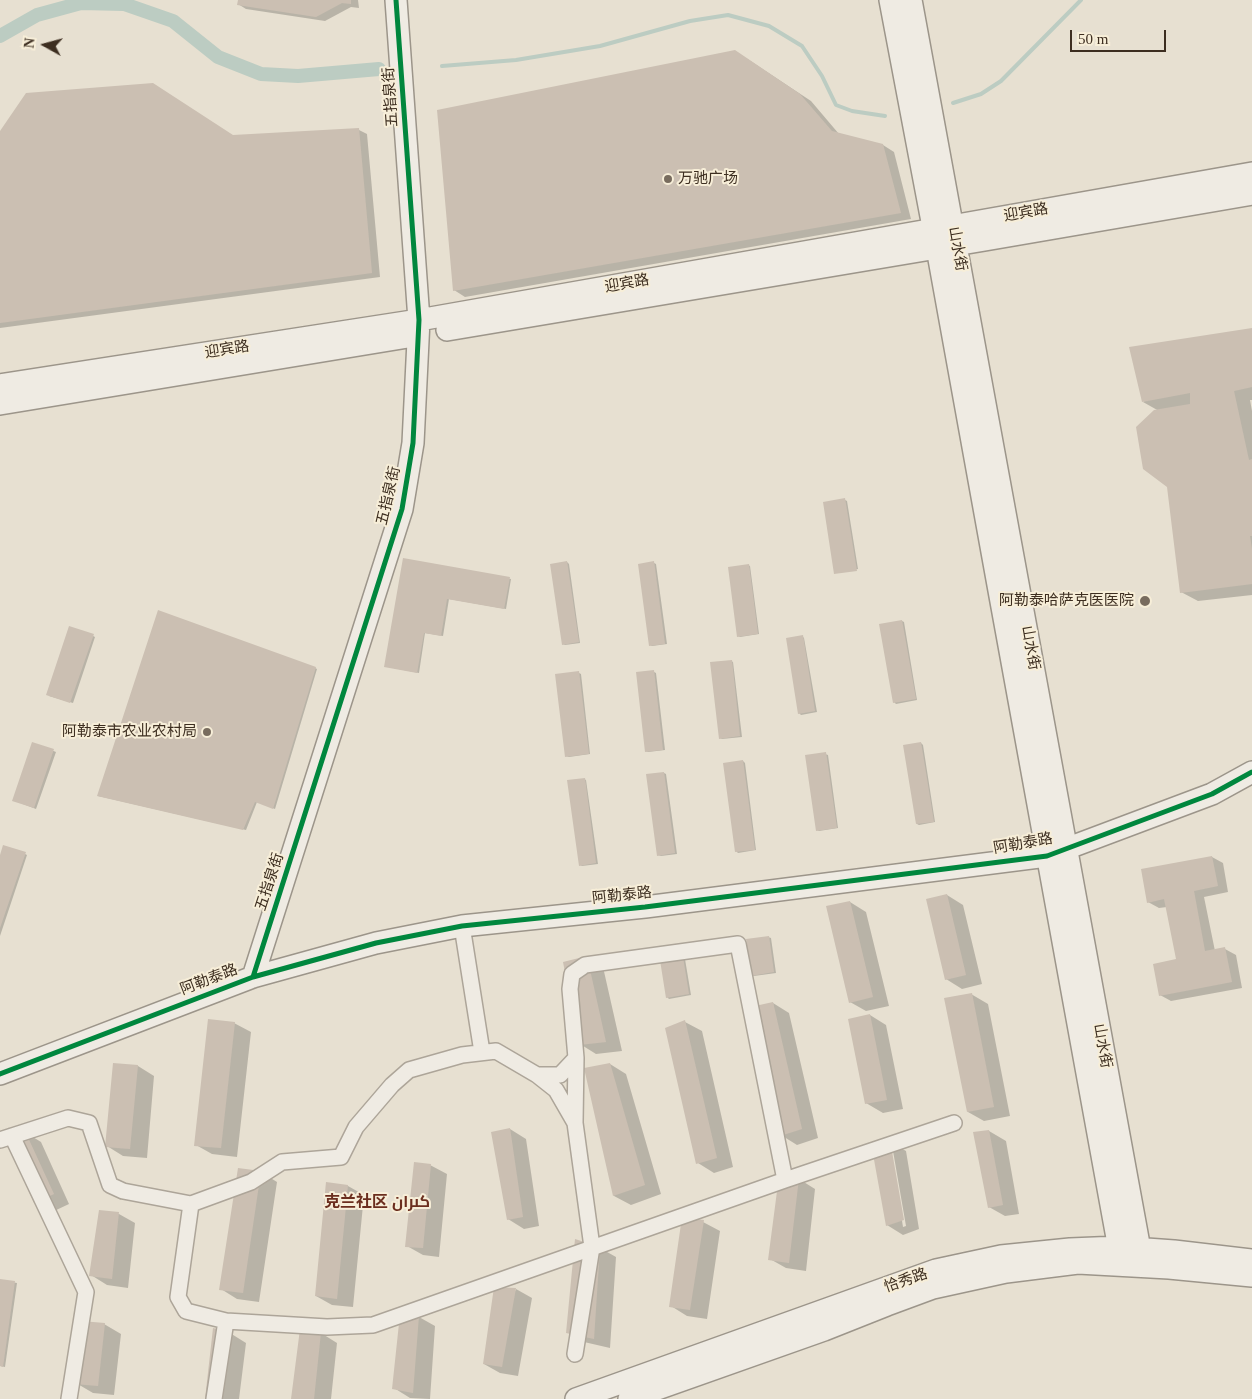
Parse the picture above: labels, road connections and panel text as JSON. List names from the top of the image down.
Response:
{
  "streets": {
    "main road": [
      "五指泉街",
      "迎宾路",
      "山水街",
      "阿勒泰路",
      "恰秀路"
    ]
  },
  "crossings": [
    ["五指泉街", "迎宾路"],
    ["五指泉街", "阿勒泰路"],
    ["迎宾路", "山水街"],
    ["山水街", "阿勒泰路"],
    ["山水街", "恰秀路"]
  ],
  "districts": ["克兰社区 كىران"],
  "places": ["万驰广场", "阿勒泰哈萨克医医院", "阿勒泰市农业农村局"],
  "scale_bar": "50 m",
  "north": "left"
}
